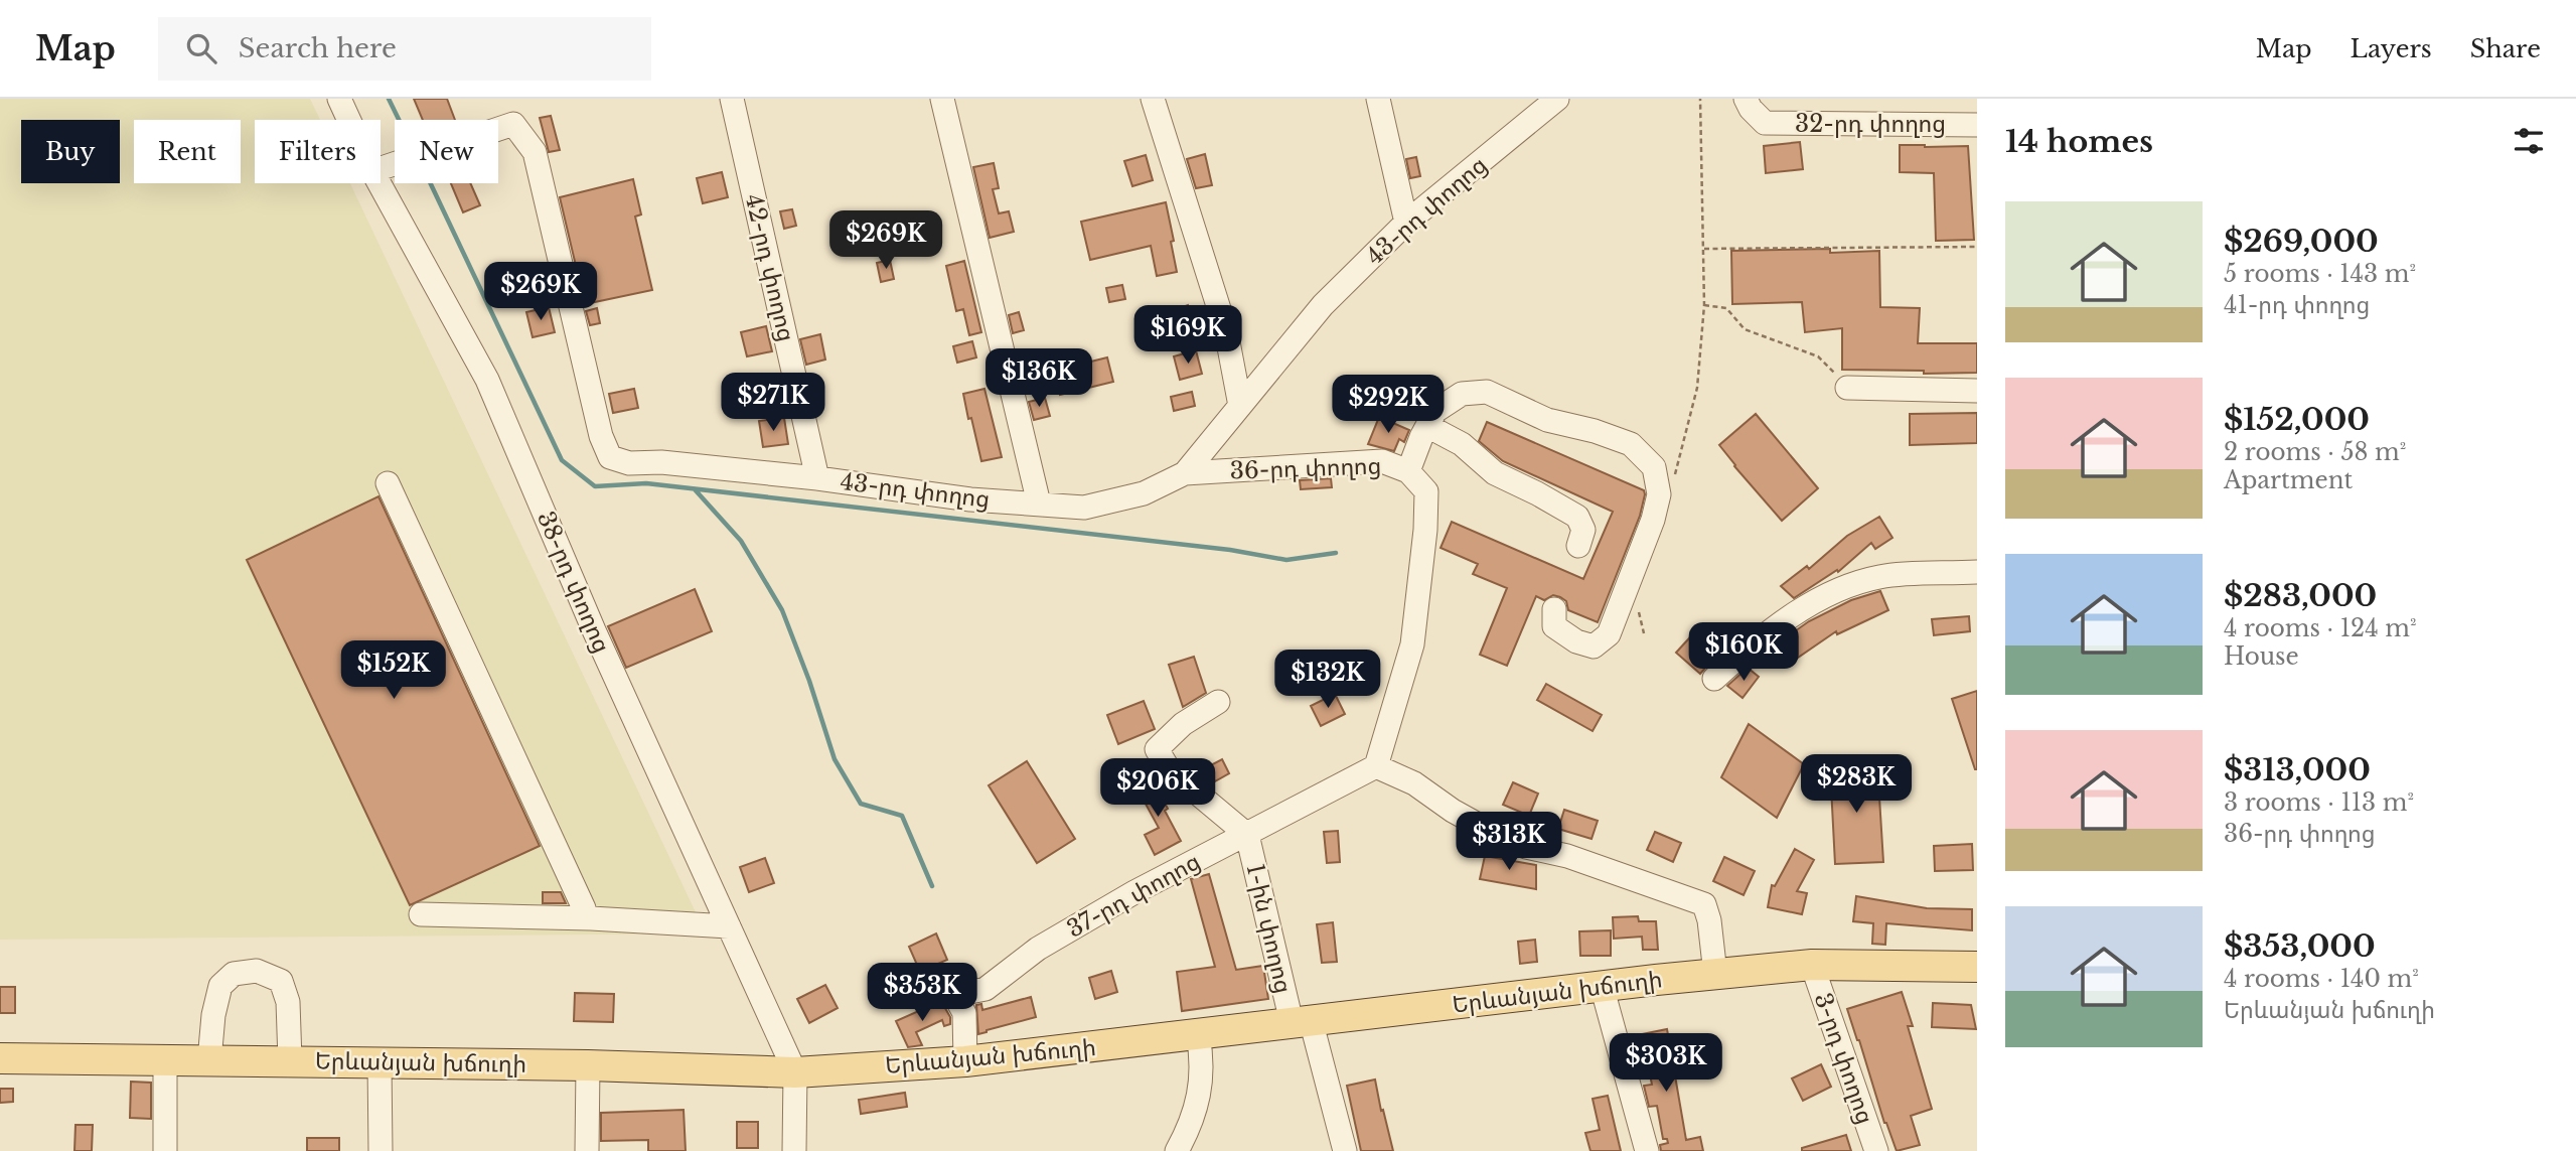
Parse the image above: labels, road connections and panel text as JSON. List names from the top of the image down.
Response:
{
  "streets": {
    "main road": ["Երևանյան խճուղի"],
    "street": [
      "32-րդ փողոց",
      "43-րդ փողոց",
      "42-րդ փողոց",
      "36-րդ փողոց",
      "38-րդ փողոց",
      "37-րդ փողոց",
      "1-ին փողոց",
      "3-րդ փողոց"
    ]
  },
  "crossings": [
    ["43-րդ փողոց", "42-րդ փողոց"],
    ["43-րդ փողոց", "36-րդ փողոց"],
    ["36-րդ փողոց", "37-րդ փողոց"],
    ["38-րդ փողոց", "Երևանյան խճուղի"],
    ["37-րդ փողոց", "1-ին փողոց"],
    ["37-րդ փողոց", "Երևանյան խճուղի"],
    ["1-ին փողոց", "Երևանյան խճուղի"],
    ["Երևանյան խճուղի", "3-րդ փողոց"]
  ],
  "page": {
    "header": "Map",
    "search": "Search here",
    "nav": ["Map", "Layers", "Share"],
    "heading": "14 homes",
    "chip": [
      "Buy",
      "Rent",
      "Filters",
      "New"
    ],
    "list": [
      {
        "name": "$269,000",
        "note": "5 rooms · 143 m² · 41-րդ փողոց"
      },
      {
        "name": "$152,000",
        "note": "2 rooms · 58 m² · Apartment"
      },
      {
        "name": "$283,000",
        "note": "4 rooms · 124 m² · House"
      },
      {
        "name": "$313,000",
        "note": "3 rooms · 113 m² · 36-րդ փողոց"
      },
      {
        "name": "$353,000",
        "note": "4 rooms · 140 m² · Երևանյան խճուղի"
      }
    ],
    "price": [
      "$269K",
      "$269K",
      "$169K",
      "$136K",
      "$271K",
      "$292K",
      "$160K",
      "$152K",
      "$132K",
      "$283K",
      "$206K",
      "$313K",
      "$353K",
      "$303K"
    ]
  }
}
